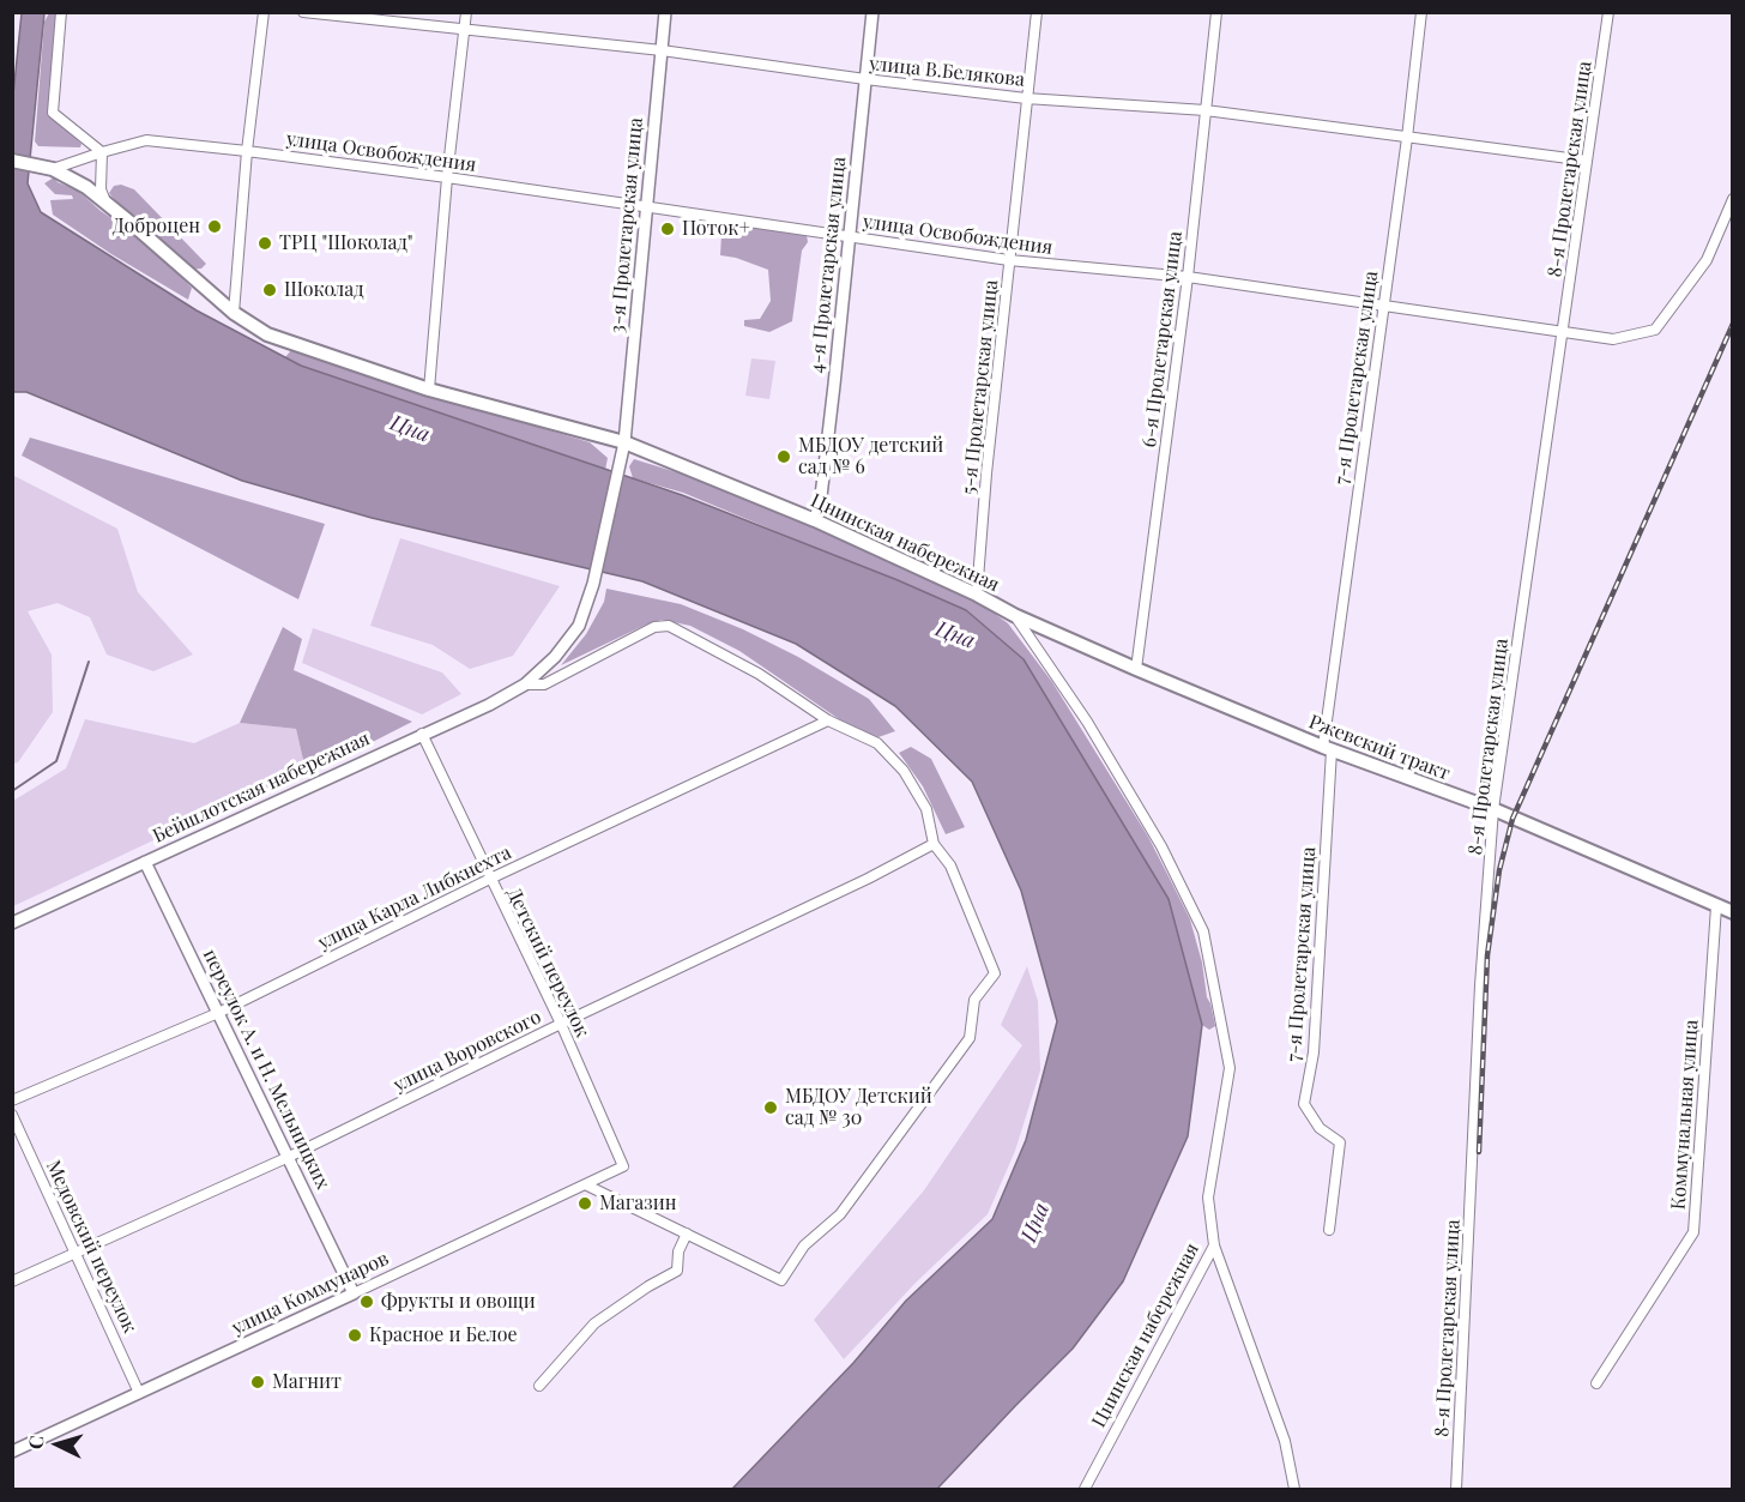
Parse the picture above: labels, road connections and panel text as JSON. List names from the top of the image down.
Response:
{
  "streets": {
    "main road": ["Цнинская набережная", "Ржевский тракт"],
    "street": [
      "улица В.Белякова",
      "улица Освобождения",
      "8-я Пролетарская улица",
      "3-я Пролетарская улица",
      "4-я Пролетарская улица",
      "6-я Пролетарская улица",
      "7-я Пролетарская улица",
      "5-я Пролетарская улица",
      "Бейшлотская набережная",
      "улица Карла Либкнехта",
      "Детский переулок",
      "улица Воровского",
      "переулок А. и Н. Мельницких",
      "Коммунальная улица",
      "Медовский переулок",
      "улица Коммунаров"
    ]
  },
  "crossings": [
    ["улица В.Белякова", "8-я Пролетарская улица"],
    ["улица В.Белякова", "3-я Пролетарская улица"],
    ["улица В.Белякова", "4-я Пролетарская улица"],
    ["улица В.Белякова", "6-я Пролетарская улица"],
    ["улица В.Белякова", "7-я Пролетарская улица"],
    ["улица В.Белякова", "5-я Пролетарская улица"],
    ["улица Освобождения", "8-я Пролетарская улица"],
    ["улица Освобождения", "3-я Пролетарская улица"],
    ["улица Освобождения", "4-я Пролетарская улица"],
    ["улица Освобождения", "6-я Пролетарская улица"],
    ["улица Освобождения", "7-я Пролетарская улица"],
    ["улица Освобождения", "5-я Пролетарская улица"],
    ["улица Освобождения", "Цнинская набережная"],
    ["8-я Пролетарская улица", "Ржевский тракт"],
    ["3-я Пролетарская улица", "Цнинская набережная"],
    ["3-я Пролетарская улица", "Бейшлотская набережная"],
    ["4-я Пролетарская улица", "Цнинская набережная"],
    ["6-я Пролетарская улица", "Ржевский тракт"],
    ["7-я Пролетарская улица", "Ржевский тракт"],
    ["5-я Пролетарская улица", "Цнинская набережная"],
    ["Цнинская набережная", "Ржевский тракт"],
    ["Ржевский тракт", "Коммунальная улица"],
    ["Бейшлотская набережная", "улица Карла Либкнехта"],
    ["Бейшлотская набережная", "Детский переулок"],
    ["Бейшлотская набережная", "улица Воровского"],
    ["Бейшлотская набережная", "переулок А. и Н. Мельницких"],
    ["улица Карла Либкнехта", "Детский переулок"],
    ["улица Карла Либкнехта", "переулок А. и Н. Мельницких"],
    ["Детский переулок", "улица Воровского"],
    ["Детский переулок", "улица Коммунаров"],
    ["улица Воровского", "переулок А. и Н. Мельницких"],
    ["улица Воровского", "Медовский переулок"],
    ["переулок А. и Н. Мельницких", "улица Коммунаров"],
    ["Медовский переулок", "улица Коммунаров"]
  ],
  "water": ["Цна"],
  "places": [
    "Доброцен",
    "Поток+",
    "ТРЦ \"Шоколад\"",
    "Шоколад",
    "МБДОУ детский сад № 6",
    "МБДОУ Детский сад № 30",
    "Магазин",
    "Фрукты и овощи",
    "Красное и Белое",
    "Магнит"
  ],
  "north": "left"
}
